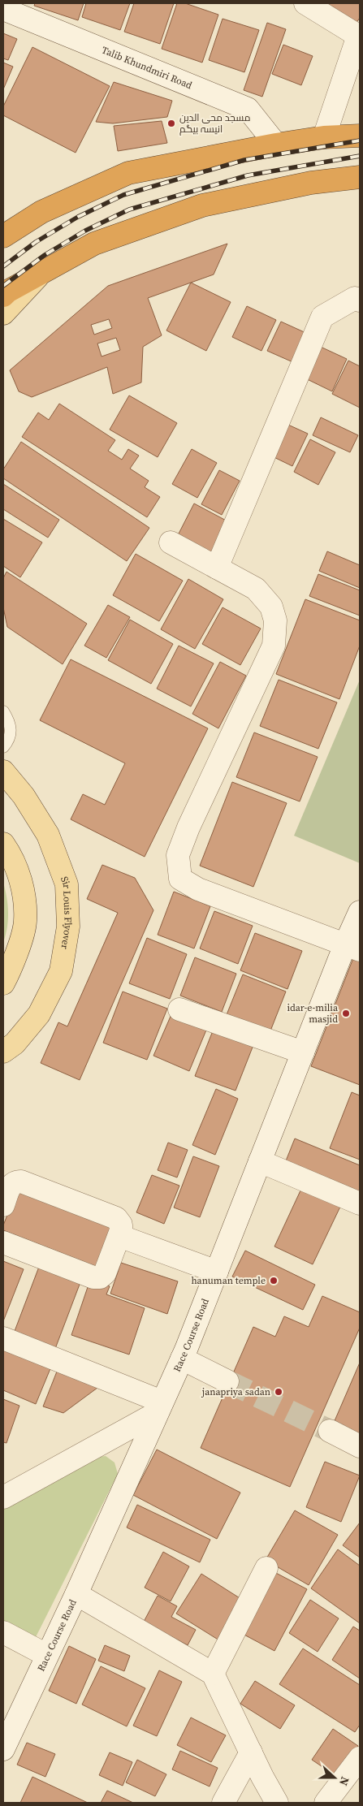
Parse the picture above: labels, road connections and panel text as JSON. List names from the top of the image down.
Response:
{
  "streets": {
    "main road": ["Sir Louis Flyover"],
    "street": ["Talib Khundmiri Road", "Race Course Road"]
  },
  "places": [
    "مسجد محی الدین انیسہ بیگم",
    "idar-e-milia masjid",
    "hanuman temple",
    "janapriya sadan"
  ],
  "north": "right"
}
